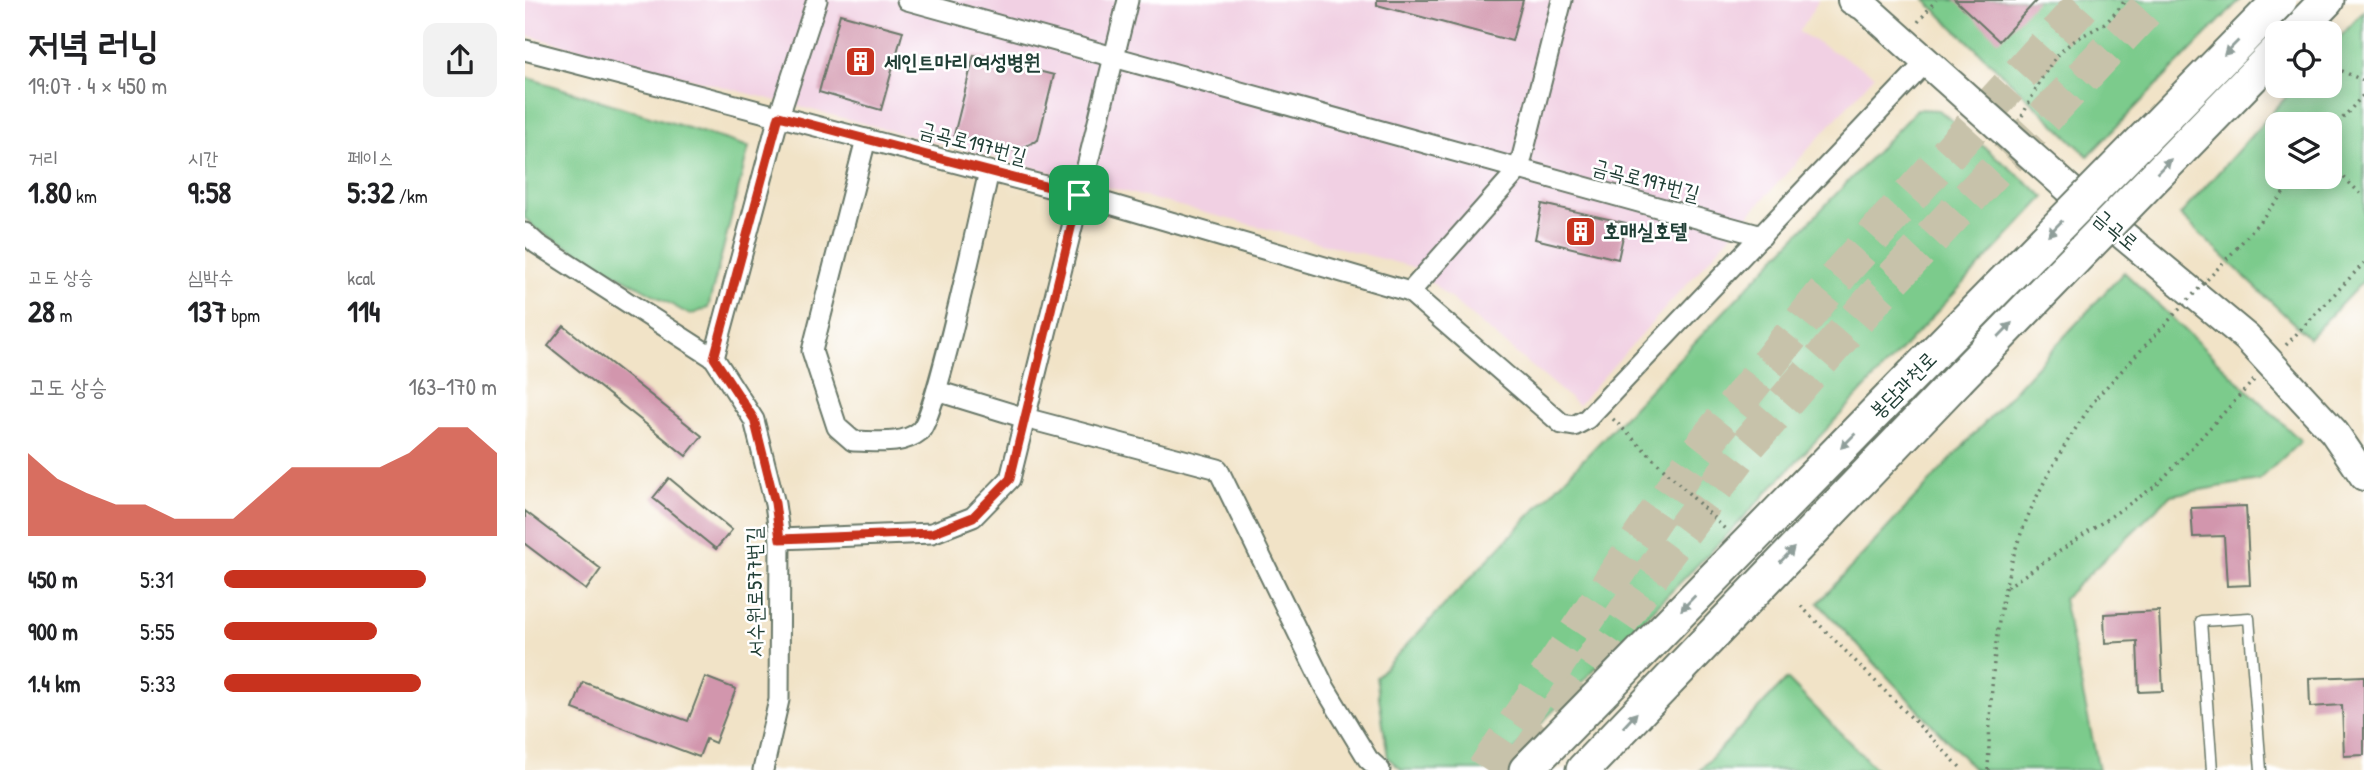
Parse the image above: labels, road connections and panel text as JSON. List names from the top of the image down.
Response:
{
  "streets": {
    "highway": ["봉담과천로"],
    "main road": ["금곡로"],
    "street": ["금곡로197번길", "서수원로577번길"]
  },
  "places": {
    "building": ["세인트마리 여성병원", "호매실호텔"]
  },
  "page": {
    "heading": ["저녁 러닝", "19:07 · 4 × 450 m"],
    "stats": [
      ["거리", "1.80 km"],
      ["시간", "9:58"],
      ["페이스", "5:32 /km"],
      ["고도 상승", "28 m"],
      ["심박수", "137 bpm"],
      ["kcal", "114"]
    ],
    "chart": ["고도 상승", "163–170 m"],
    "list": [
      {
        "name": "450 m",
        "note": "5:31"
      },
      {
        "name": "900 m",
        "note": "5:55"
      },
      {
        "name": "1.4 km",
        "note": "5:33"
      }
    ]
  }
}
